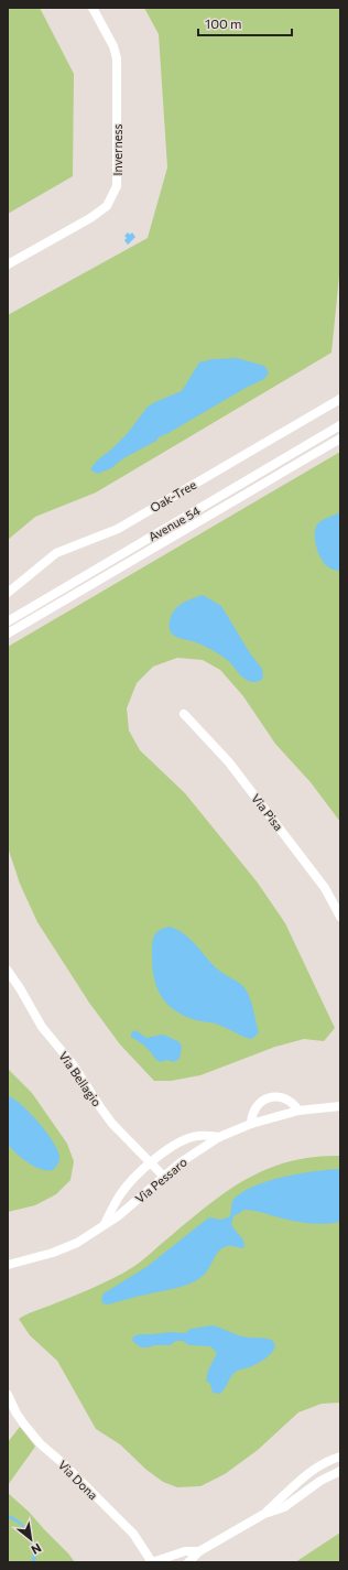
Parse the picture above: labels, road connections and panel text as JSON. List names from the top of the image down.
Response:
{
  "streets": {
    "street": [
      "Inverness",
      "Oak-Tree",
      "Avenue 54",
      "Via Pisa",
      "Via Bellagio",
      "Via Pessaro",
      "Via Dona"
    ]
  },
  "crossings": [
    ["Via Bellagio", "Via Pessaro"]
  ],
  "scale_bar": "100 m",
  "north": "bottom right"
}
